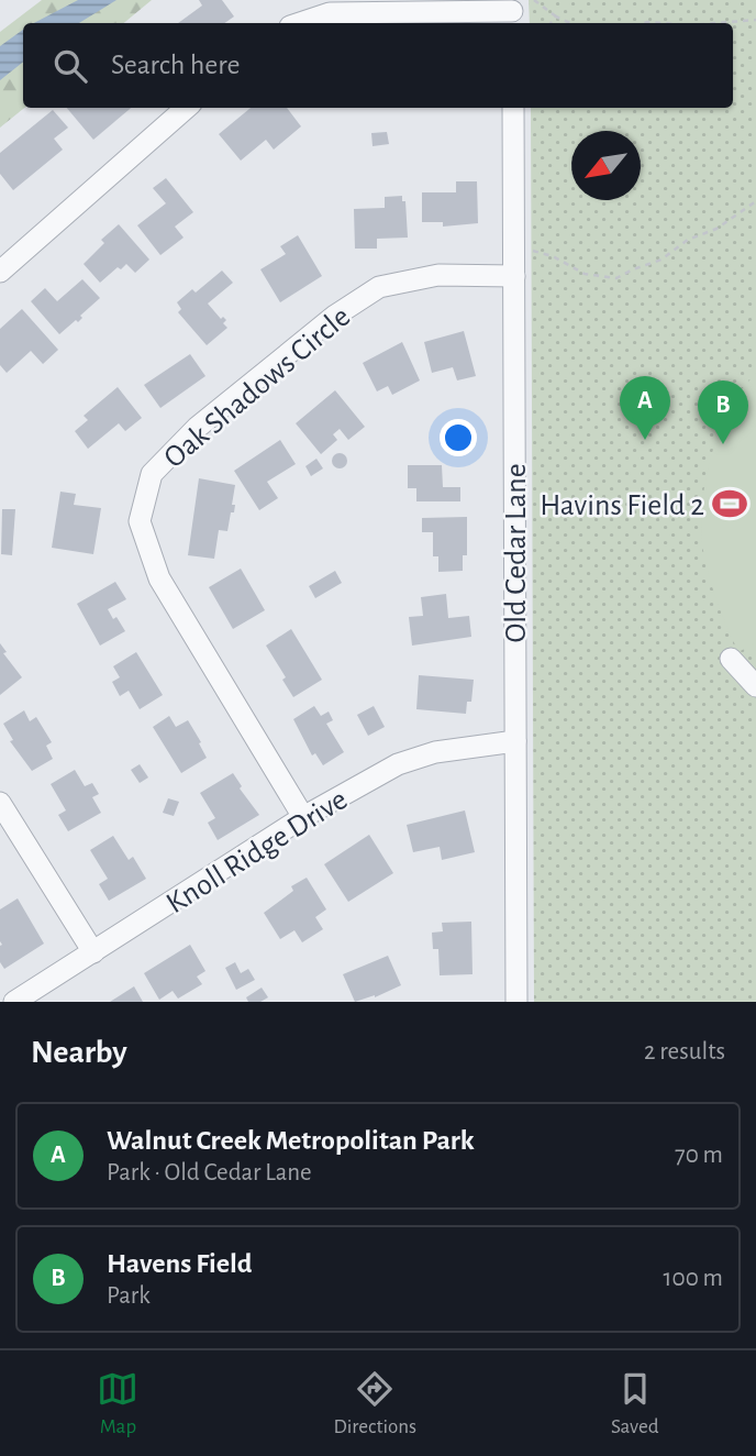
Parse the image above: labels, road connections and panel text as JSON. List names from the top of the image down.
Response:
{
  "streets": {
    "street": ["Oak Shadows Circle", "Old Cedar Lane", "Knoll Ridge Drive"]
  },
  "crossings": [
    ["Oak Shadows Circle", "Old Cedar Lane"],
    ["Oak Shadows Circle", "Knoll Ridge Drive"],
    ["Old Cedar Lane", "Knoll Ridge Drive"]
  ],
  "places": {
    "sports": ["Havins Field 2"]
  },
  "north": "bottom left",
  "page": {
    "search": "Search here",
    "pins": ["A", "B"],
    "heading": ["Nearby", "2 results"],
    "list": [
      {
        "mark": "A",
        "name": "Walnut Creek Metropolitan Park",
        "note": "Park · Old Cedar Lane",
        "value": "70 m"
      },
      {
        "mark": "B",
        "name": "Havens Field",
        "note": "Park",
        "value": "100 m"
      }
    ],
    "nav": ["Map", "Directions", "Saved"]
  }
}
